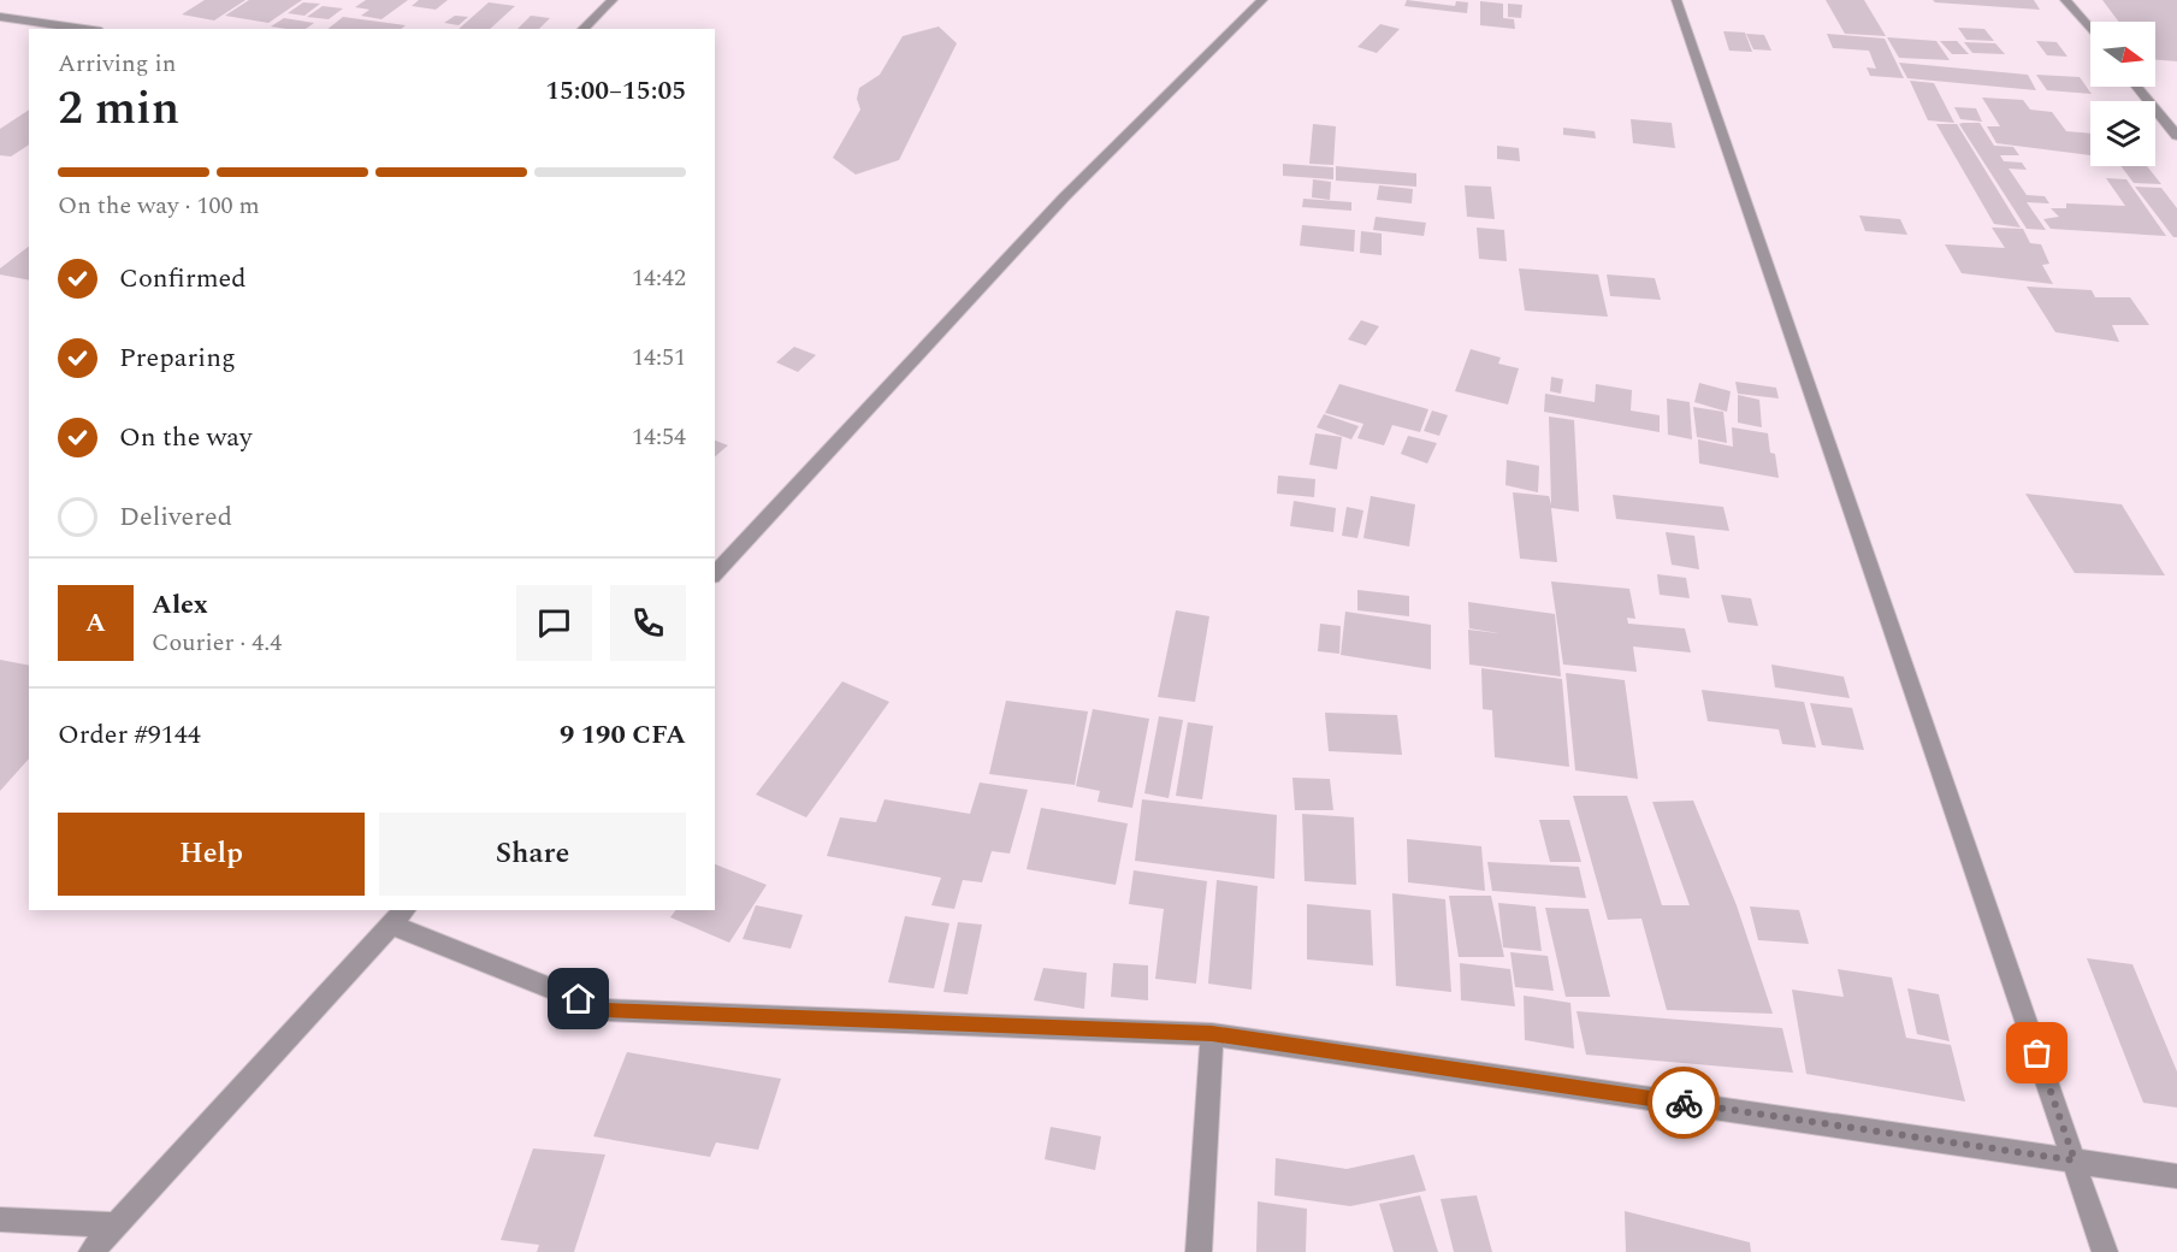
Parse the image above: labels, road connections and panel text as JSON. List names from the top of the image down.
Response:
{
  "north": "right",
  "page": {
    "heading": ["2 min", "Arriving in", "15:00–15:05"],
    "panel": [
      "Alex",
      "Courier · 4.4",
      "Order #9144",
      "9 190 CFA"
    ],
    "bar": "On the way · 100 m",
    "list": [
      ["Confirmed", "14:42"],
      ["Preparing", "14:51"],
      ["On the way", "14:54"],
      "Delivered"
    ],
    "round": "A",
    "buttons": ["Help", "Share"]
  }
}
